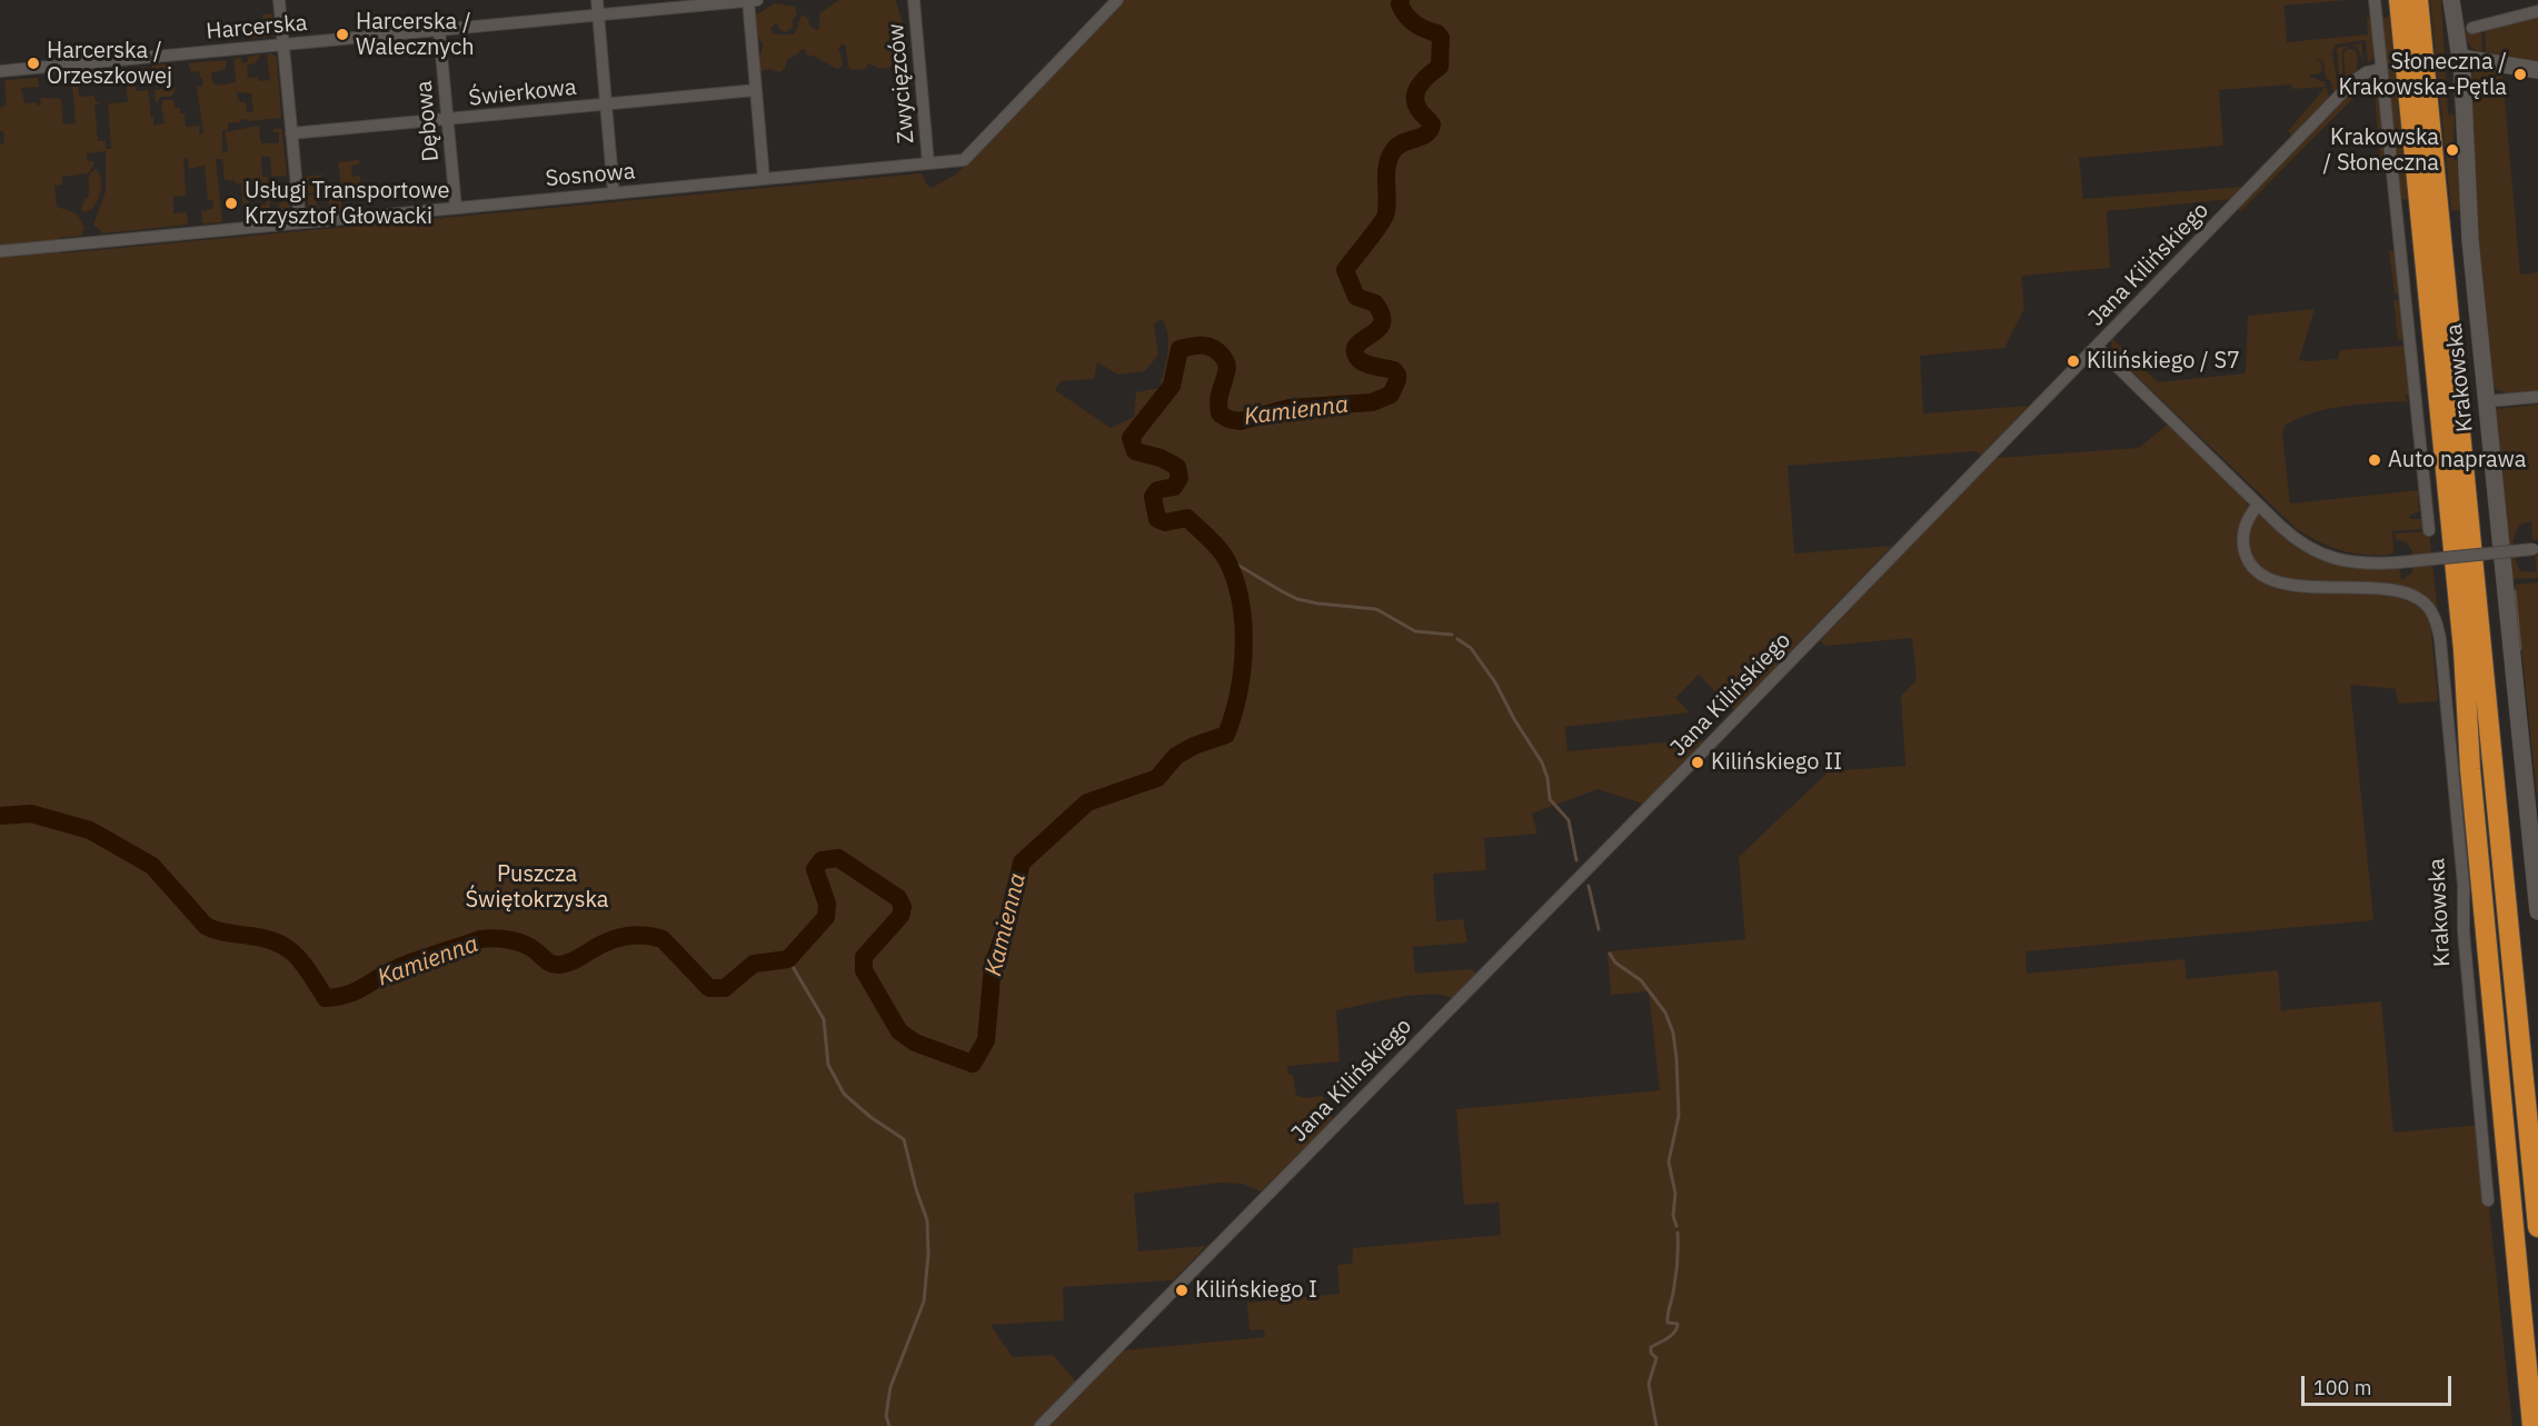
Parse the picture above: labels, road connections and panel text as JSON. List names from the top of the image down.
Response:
{
  "streets": {
    "street": [
      "Harcerska",
      "Zwycięzców",
      "Świerkowa",
      "Dębowa",
      "Sosnowa",
      "Jana Kilińskiego",
      "Krakowska"
    ]
  },
  "crossings": [
    ["Harcerska", "Dębowa"],
    ["Zwycięzców", "Sosnowa"],
    ["Świerkowa", "Dębowa"],
    ["Dębowa", "Sosnowa"]
  ],
  "water": ["Kamienna"],
  "parks": ["Puszcza Świętokrzyska"],
  "places": [
    "Harcerska / Walecznych",
    "Harcerska / Orzeszkowej",
    "Słoneczna / Krakowska-Pętla",
    "Krakowska / Słoneczna",
    "Usługi Transportowe Krzysztof Głowacki",
    "Kilińskiego / S7",
    "Auto naprawa",
    "Kilińskiego II",
    "Kilińskiego I"
  ],
  "scale_bar": "100 m"
}
